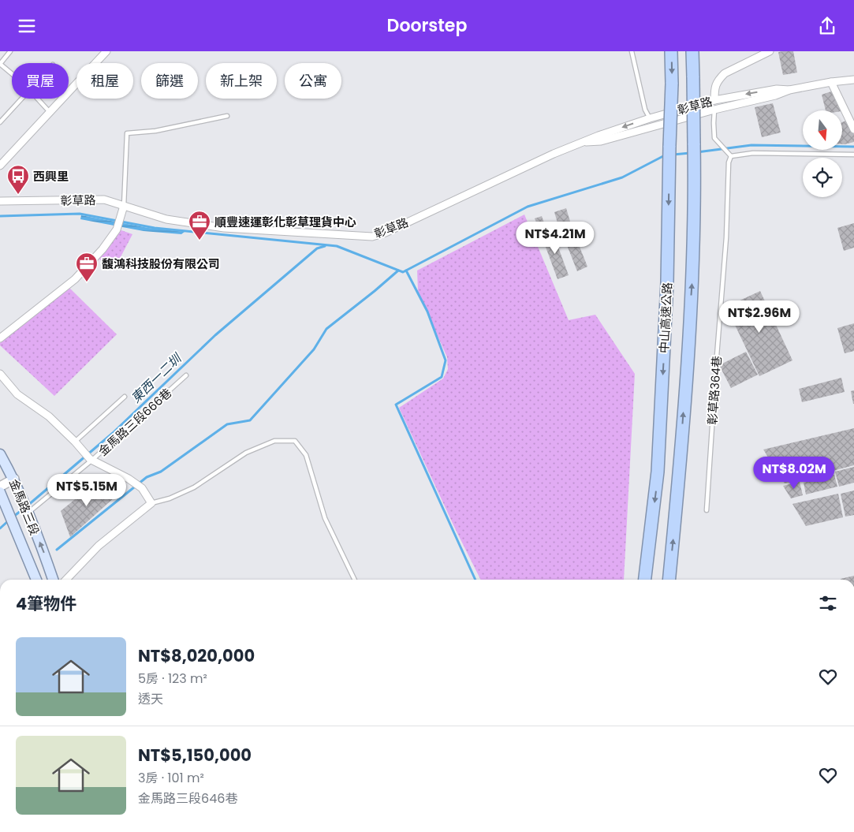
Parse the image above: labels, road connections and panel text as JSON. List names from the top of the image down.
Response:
{
  "streets": {
    "highway": ["中山高速公路"],
    "main road": ["金馬路三段"],
    "street": ["彰草路"],
    "lane": ["彰草路364巷", "金馬路三段666巷"]
  },
  "crossings": [
    ["金馬路三段666巷", "金馬路三段"]
  ],
  "water": ["東西一二圳"],
  "places": {
    "bus stop": ["西興里"],
    "office": ["順豐速運彰化彰草理貨中心", "馥鴻科技股份有限公司"]
  },
  "north": "bottom",
  "page": {
    "header": "Doorstep",
    "chip": [
      "買屋",
      "租屋",
      "篩選",
      "新上架",
      "公寓"
    ],
    "price": [
      "NT$4.21M",
      "NT$2.96M",
      "NT$8.02M",
      "NT$5.15M"
    ],
    "heading": "4筆物件",
    "list": [
      {
        "name": "NT$8,020,000",
        "note": "5房 · 123 m² · 透天"
      },
      {
        "name": "NT$5,150,000",
        "note": "3房 · 101 m² · 金馬路三段646巷"
      }
    ]
  }
}
